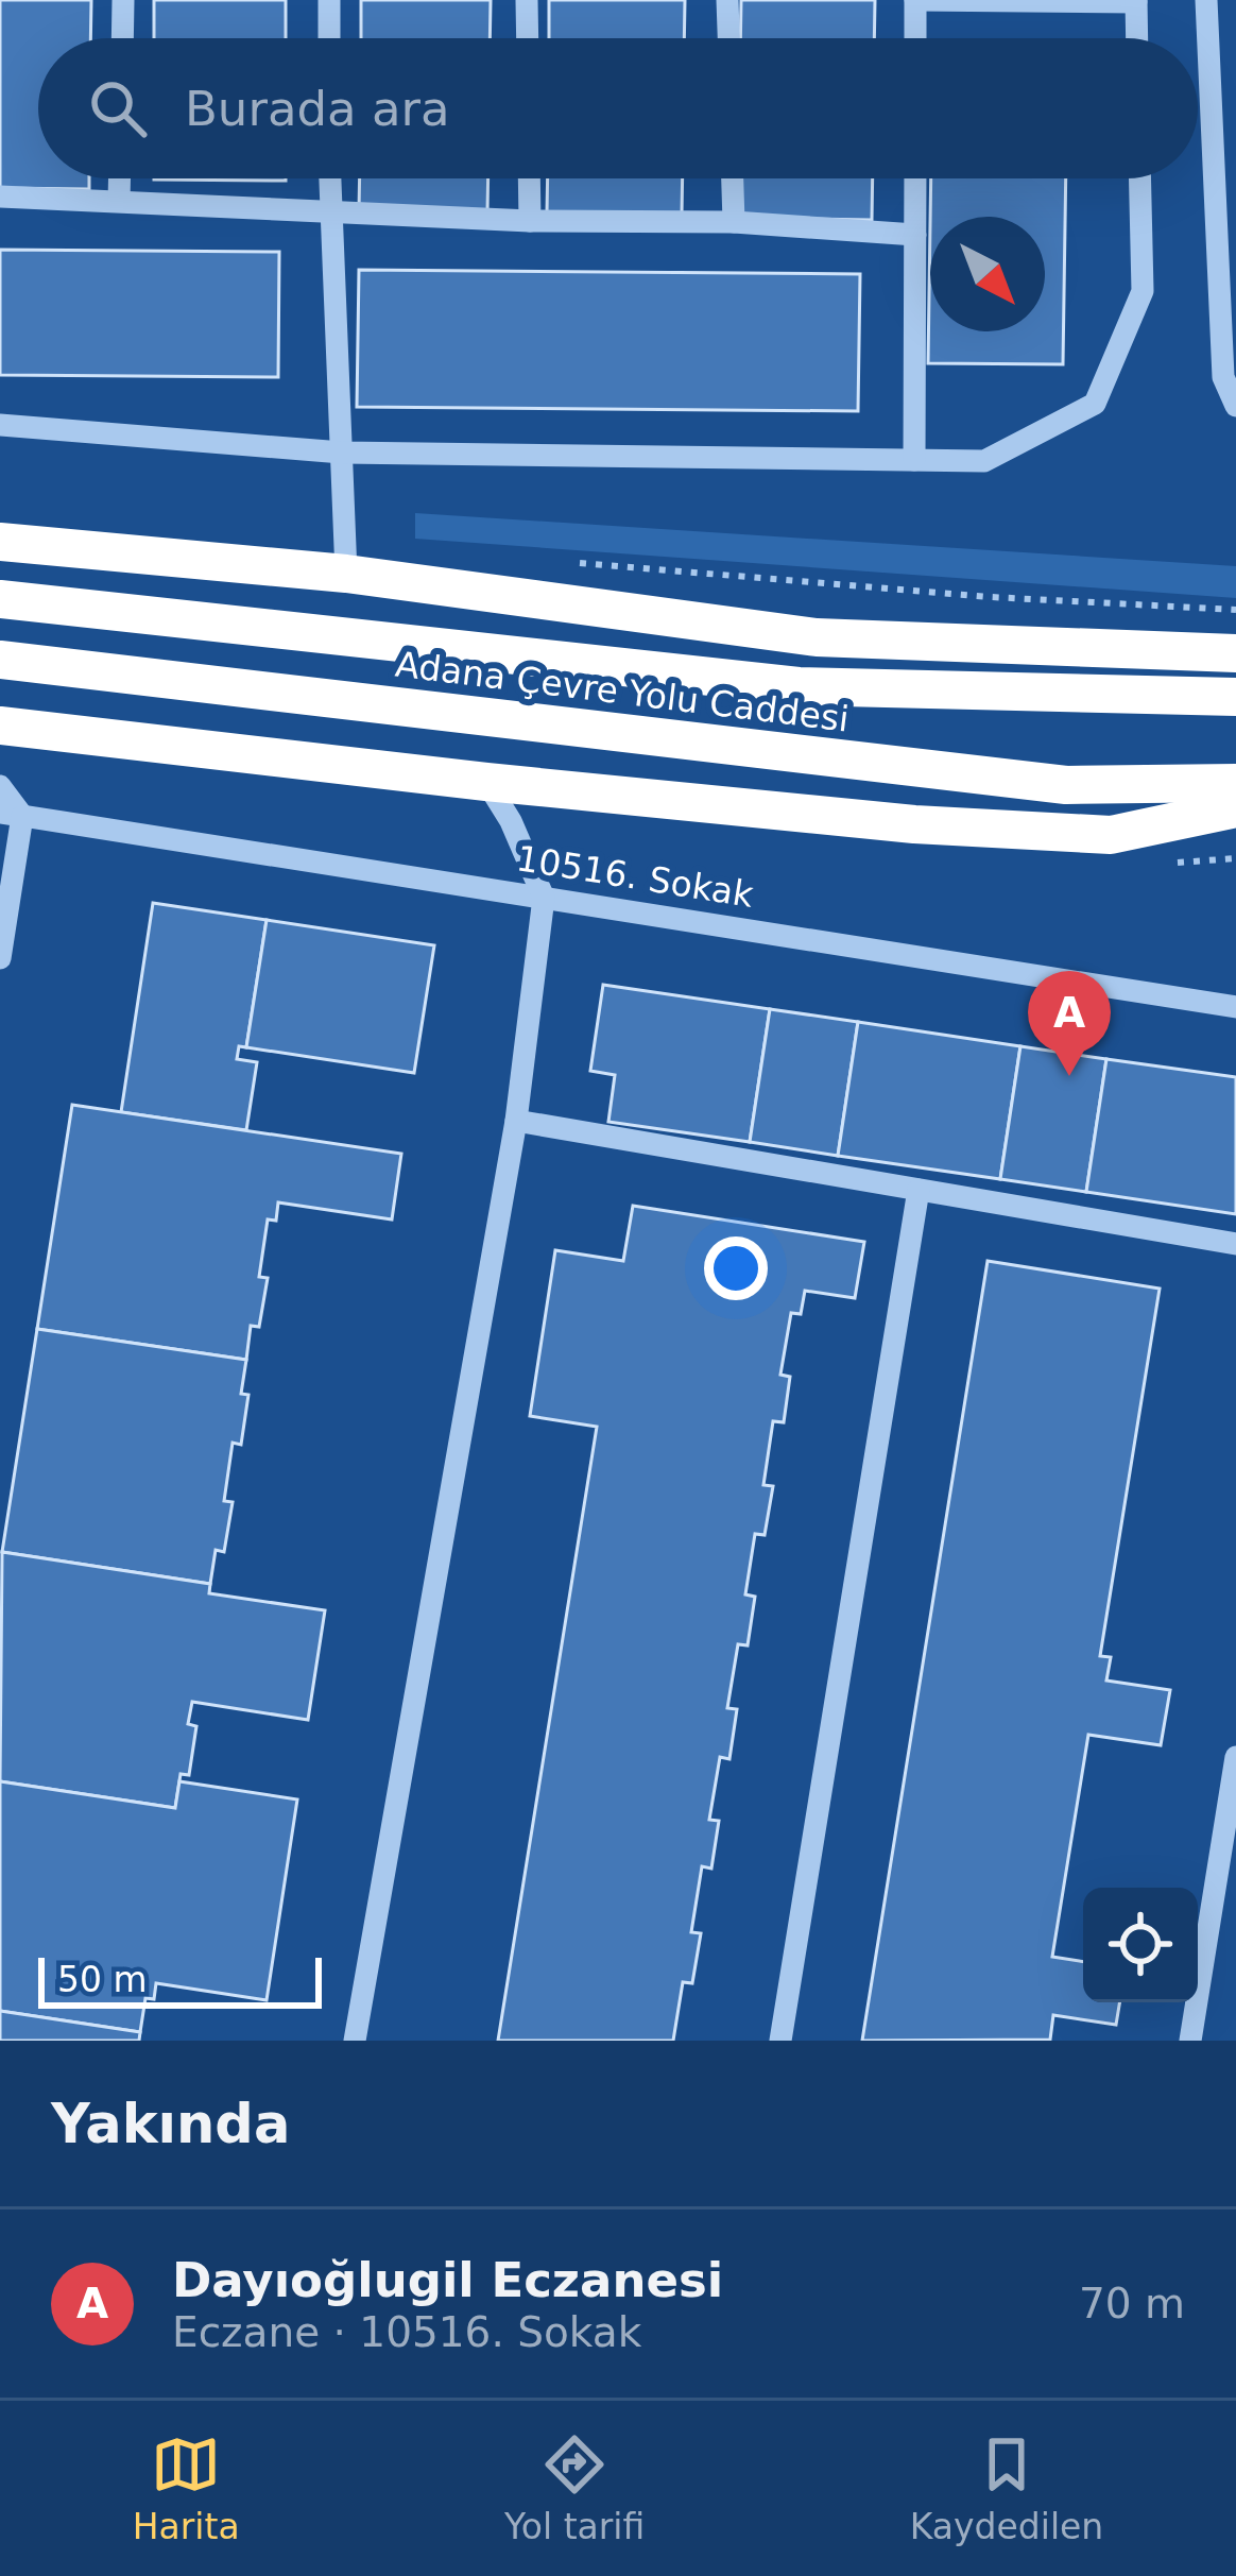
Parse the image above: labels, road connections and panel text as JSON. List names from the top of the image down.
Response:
{
  "streets": {
    "highway": ["Adana Çevre Yolu Caddesi"],
    "street": ["10516. Sokak"]
  },
  "scale_bar": "50 m",
  "north": "bottom right",
  "page": {
    "search": "Burada ara",
    "pins": "A",
    "scale": "50 m",
    "heading": "Yakında",
    "list": [
      {
        "mark": "A",
        "name": "Dayıoğlugil Eczanesi",
        "note": "Eczane · 10516. Sokak",
        "value": "70 m"
      }
    ],
    "nav": ["Harita", "Yol tarifi", "Kaydedilen"]
  }
}
